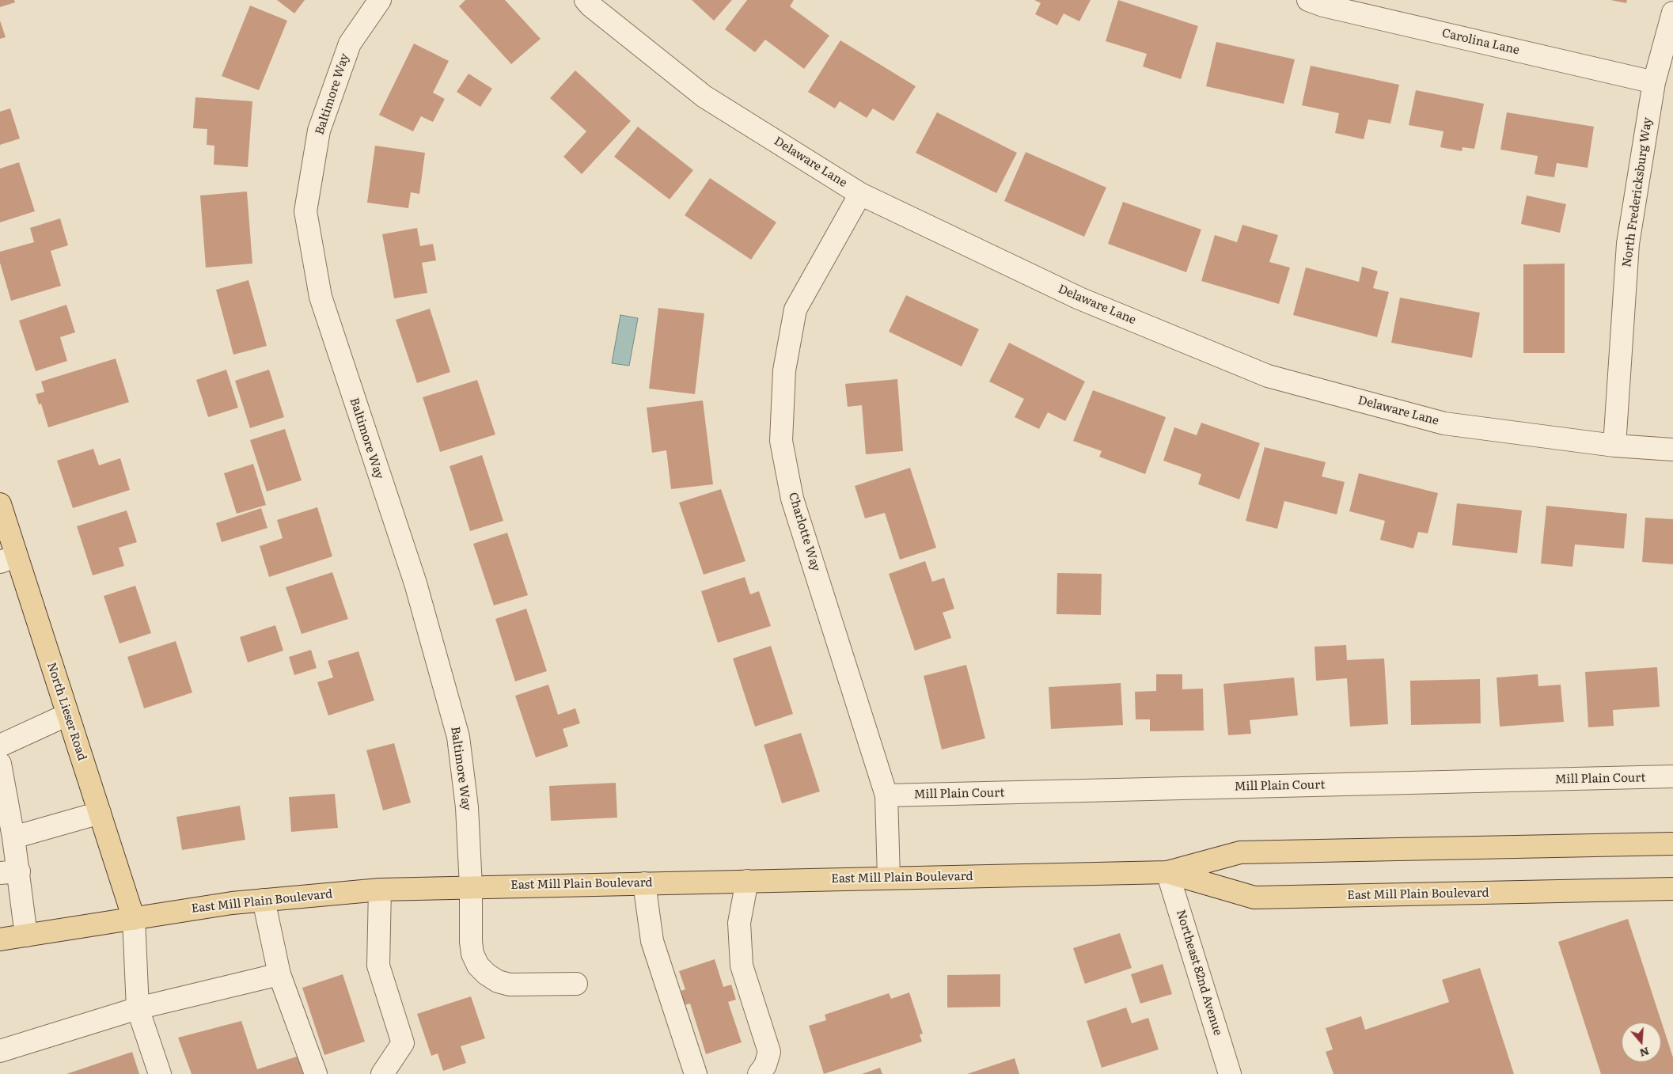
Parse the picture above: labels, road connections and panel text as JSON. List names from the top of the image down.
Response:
{
  "streets": {
    "main road": ["North Lieser Road", "East Mill Plain Boulevard"],
    "street": [
      "Carolina Lane",
      "Baltimore Way",
      "Delaware Lane",
      "North Fredericksburg Way",
      "Charlotte Way",
      "Mill Plain Court",
      "Northeast 82nd Avenue"
    ]
  },
  "crossings": [
    ["Carolina Lane", "North Fredericksburg Way"],
    ["Baltimore Way", "East Mill Plain Boulevard"],
    ["Delaware Lane", "North Fredericksburg Way"],
    ["Delaware Lane", "Charlotte Way"],
    ["Charlotte Way", "Mill Plain Court"],
    ["Charlotte Way", "East Mill Plain Boulevard"],
    ["North Lieser Road", "East Mill Plain Boulevard"],
    ["East Mill Plain Boulevard", "Northeast 82nd Avenue"]
  ],
  "north": "bottom"
}
